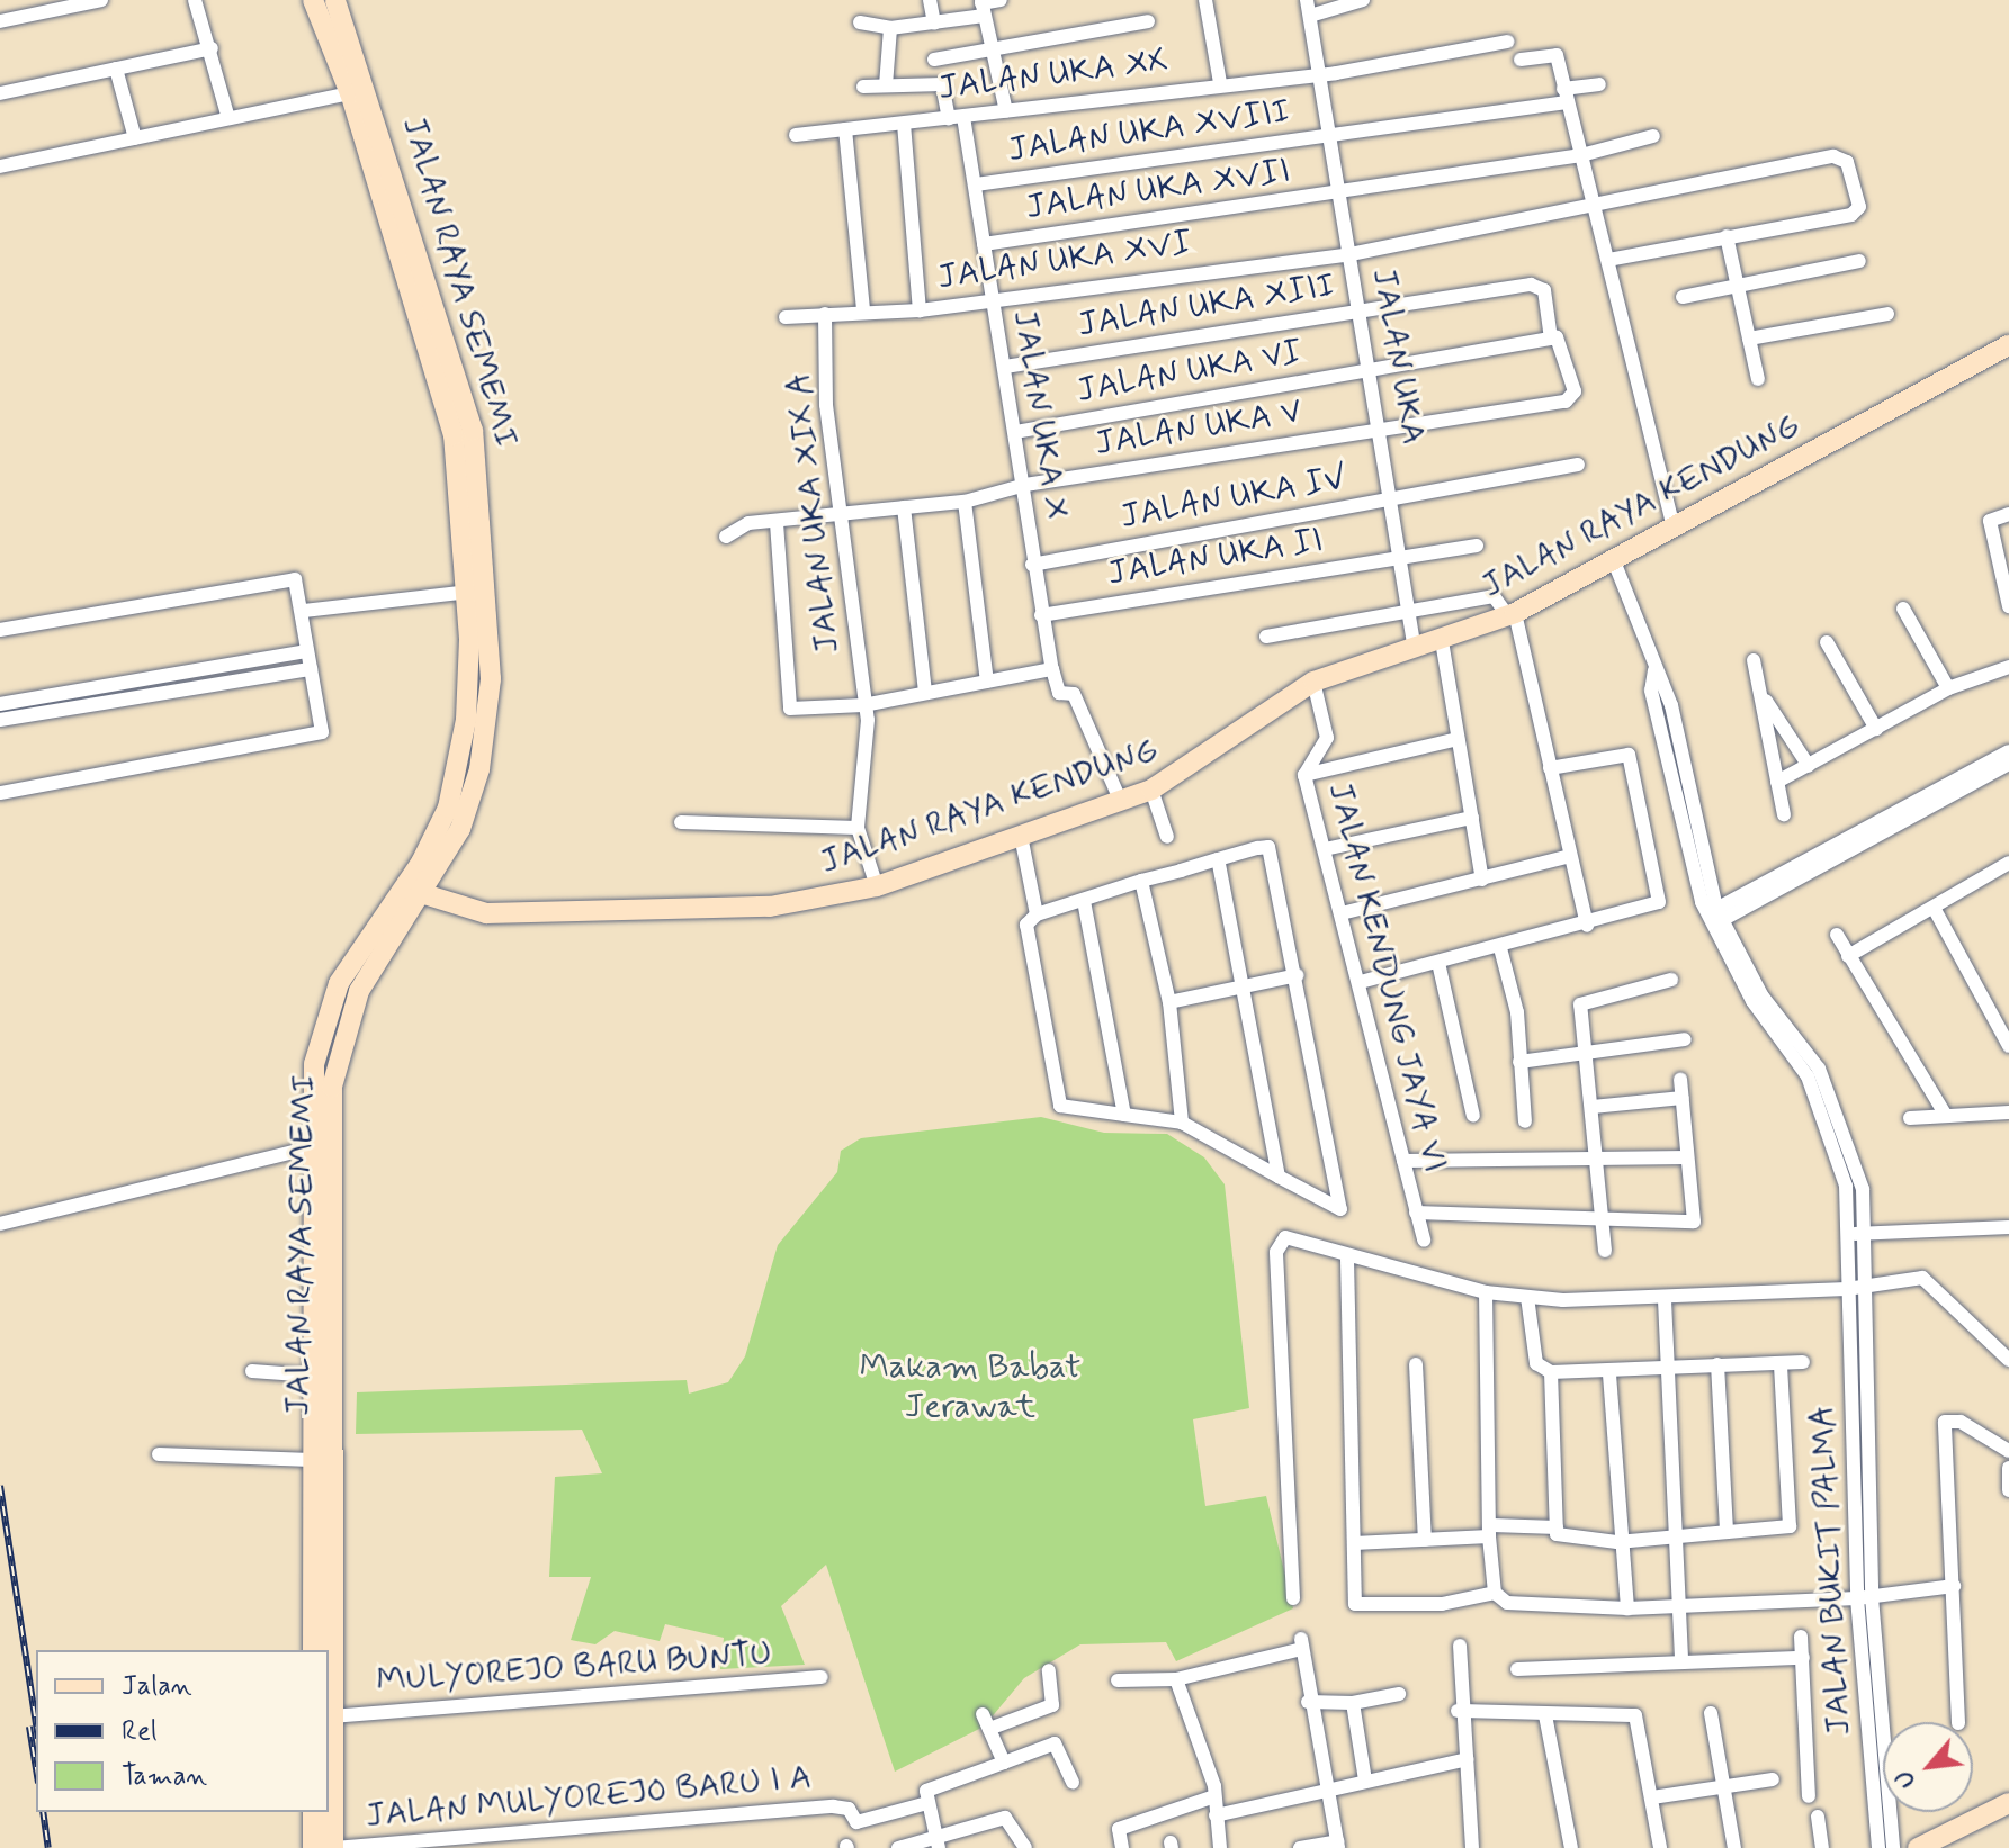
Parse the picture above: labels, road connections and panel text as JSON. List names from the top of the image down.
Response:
{
  "streets": {
    "main road": ["JALAN RAYA SEMEMI", "JALAN RAYA KENDUNG"],
    "street": [
      "JALAN UKA XX",
      "JALAN UKA XVIII",
      "JALAN UKA XVII",
      "JALAN UKA XVI",
      "JALAN UKA XIII",
      "JALAN UKA",
      "JALAN UKA VI",
      "JALAN UKA X",
      "JALAN UKA V",
      "JALAN UKA IV",
      "JALAN UKA XIX A",
      "JALAN UKA II",
      "JALAN KENDUNG JAYA VI",
      "JALAN BUKIT PALMA",
      "MULYOREJO BARU BUNTU",
      "JALAN MULYOREJO BARU I A"
    ]
  },
  "crossings": [
    ["JALAN UKA XX", "JALAN UKA"],
    ["JALAN UKA XX", "JALAN UKA X"],
    ["JALAN UKA XVIII", "JALAN UKA"],
    ["JALAN UKA XVIII", "JALAN UKA X"],
    ["JALAN UKA XVII", "JALAN UKA"],
    ["JALAN UKA XVII", "JALAN UKA X"],
    ["JALAN UKA XVI", "JALAN UKA"],
    ["JALAN UKA XVI", "JALAN UKA X"],
    ["JALAN UKA XVI", "JALAN UKA XIX A"],
    ["JALAN RAYA SEMEMI", "JALAN RAYA KENDUNG"],
    ["JALAN RAYA SEMEMI", "MULYOREJO BARU BUNTU"],
    ["JALAN RAYA SEMEMI", "JALAN MULYOREJO BARU I A"],
    ["JALAN UKA XIII", "JALAN UKA"],
    ["JALAN UKA XIII", "JALAN UKA VI"],
    ["JALAN UKA XIII", "JALAN UKA X"],
    ["JALAN UKA XIII", "JALAN UKA V"],
    ["JALAN UKA", "JALAN UKA VI"],
    ["JALAN UKA", "JALAN UKA V"],
    ["JALAN UKA", "JALAN UKA IV"],
    ["JALAN UKA", "JALAN RAYA KENDUNG"],
    ["JALAN UKA", "JALAN UKA II"],
    ["JALAN UKA VI", "JALAN UKA X"],
    ["JALAN UKA VI", "JALAN UKA V"],
    ["JALAN UKA X", "JALAN UKA V"],
    ["JALAN UKA X", "JALAN UKA IV"],
    ["JALAN UKA X", "JALAN UKA II"],
    ["JALAN UKA V", "JALAN UKA XIX A"],
    ["JALAN RAYA KENDUNG", "JALAN KENDUNG JAYA VI"]
  ],
  "parks": ["Makam Babat Jerawat"],
  "legend": ["Jalan", "Rel", "Taman"],
  "north": "bottom left"
}
